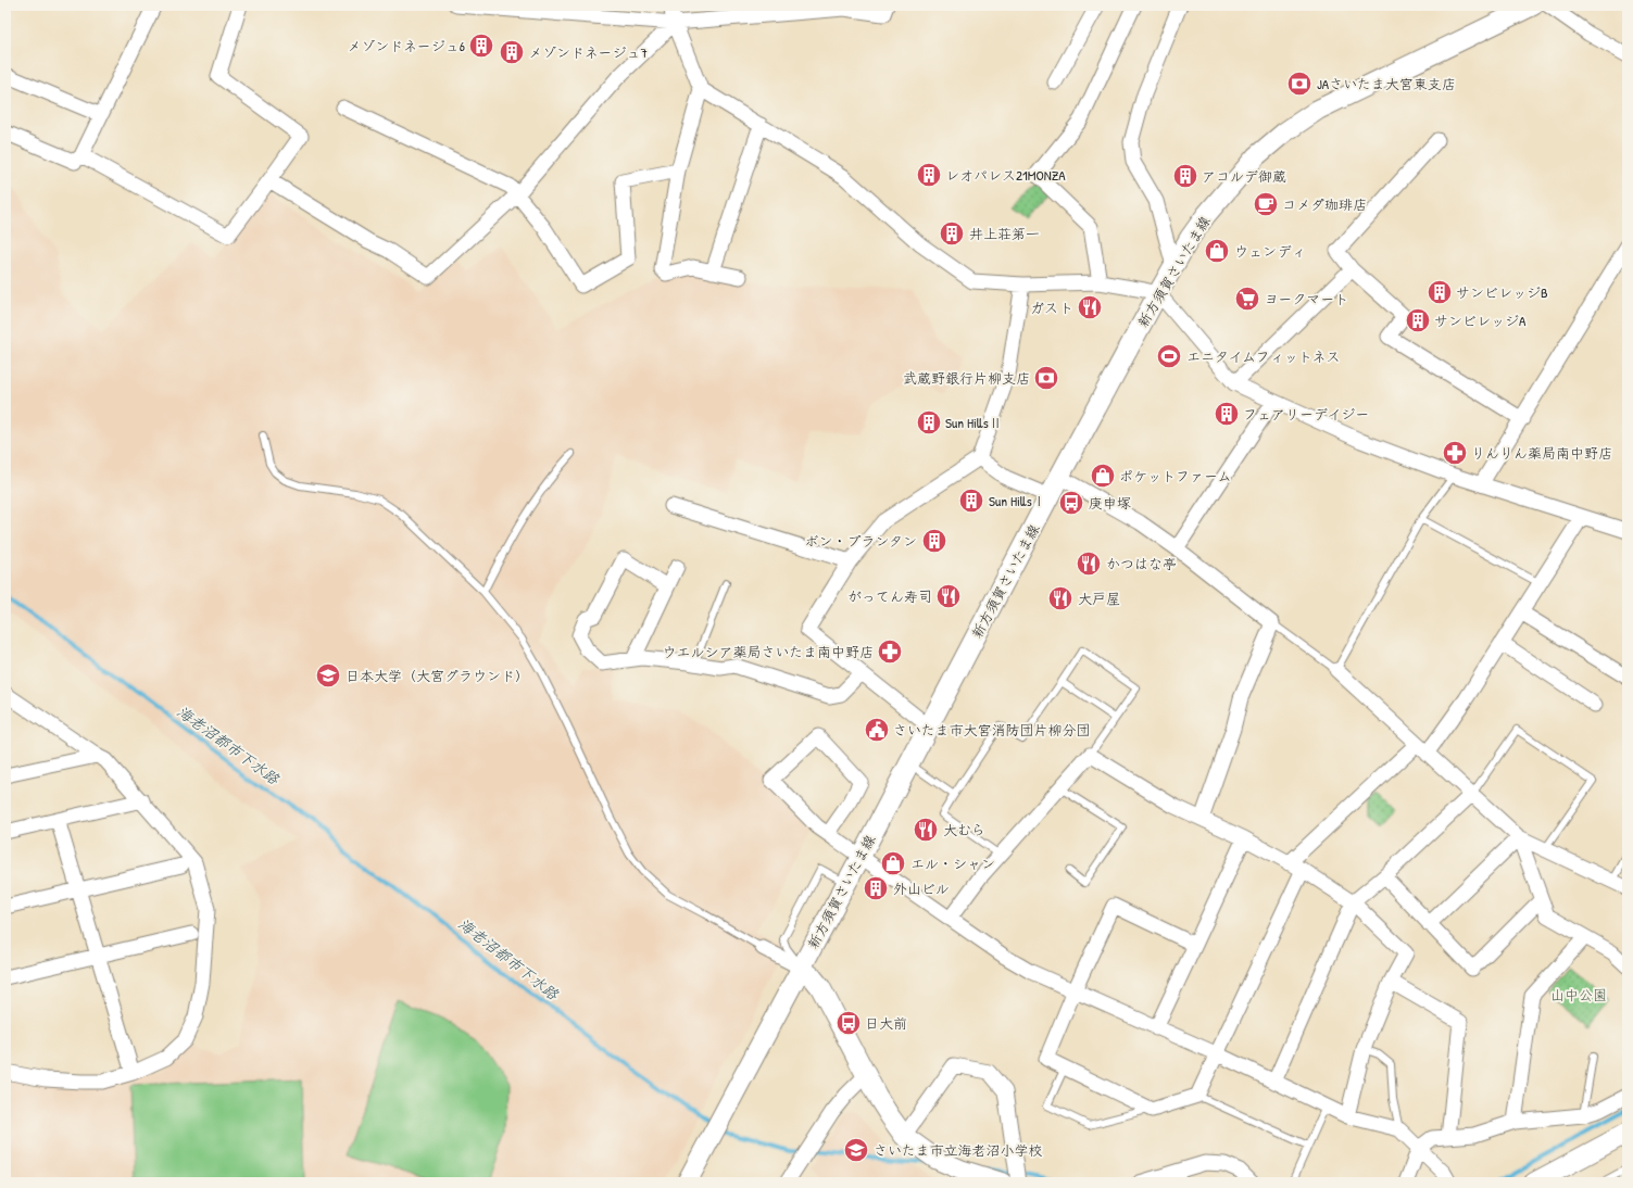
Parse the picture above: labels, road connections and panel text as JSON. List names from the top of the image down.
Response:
{
  "streets": {
    "main road": ["新方須賀さいたま線"]
  },
  "water": ["海老沼都市下水路"],
  "parks": ["山中公園"],
  "places": {
    "building": [
      "メゾンドネージュ6",
      "メゾンドネージュ7",
      "レオパレス21MONZA",
      "アコルデ御蔵",
      "井上荘第一",
      "サンビレッジB",
      "サンビレッジA",
      "フェアリーデイジー",
      "Sun HillsⅡ",
      "Sun HillsⅠ",
      "ボン・プランタン",
      "外山ビル"
    ],
    "bank": ["JAさいたま大宮東支店", "武蔵野銀行片柳支店"],
    "cafe": ["コメダ珈琲店"],
    "shop": ["ウェンディ", "ポケットファーム", "エル・シャン"],
    "supermarket": ["ヨークマート"],
    "restaurant": [
      "ガスト",
      "かつはな亭",
      "がってん寿司",
      "大戸屋",
      "大むら"
    ],
    "sports": ["エニタイムフィットネス"],
    "pharmacy": ["りんりん薬局南中野店", "ウエルシア薬局さいたま南中野店"],
    "bus stop": ["庚申塚", "日大前"],
    "school or university": ["日本大学（大宮グラウンド）", "さいたま市立海老沼小学校"],
    "public building": ["さいたま市大宮消防団片柳分団"]
  }
}
